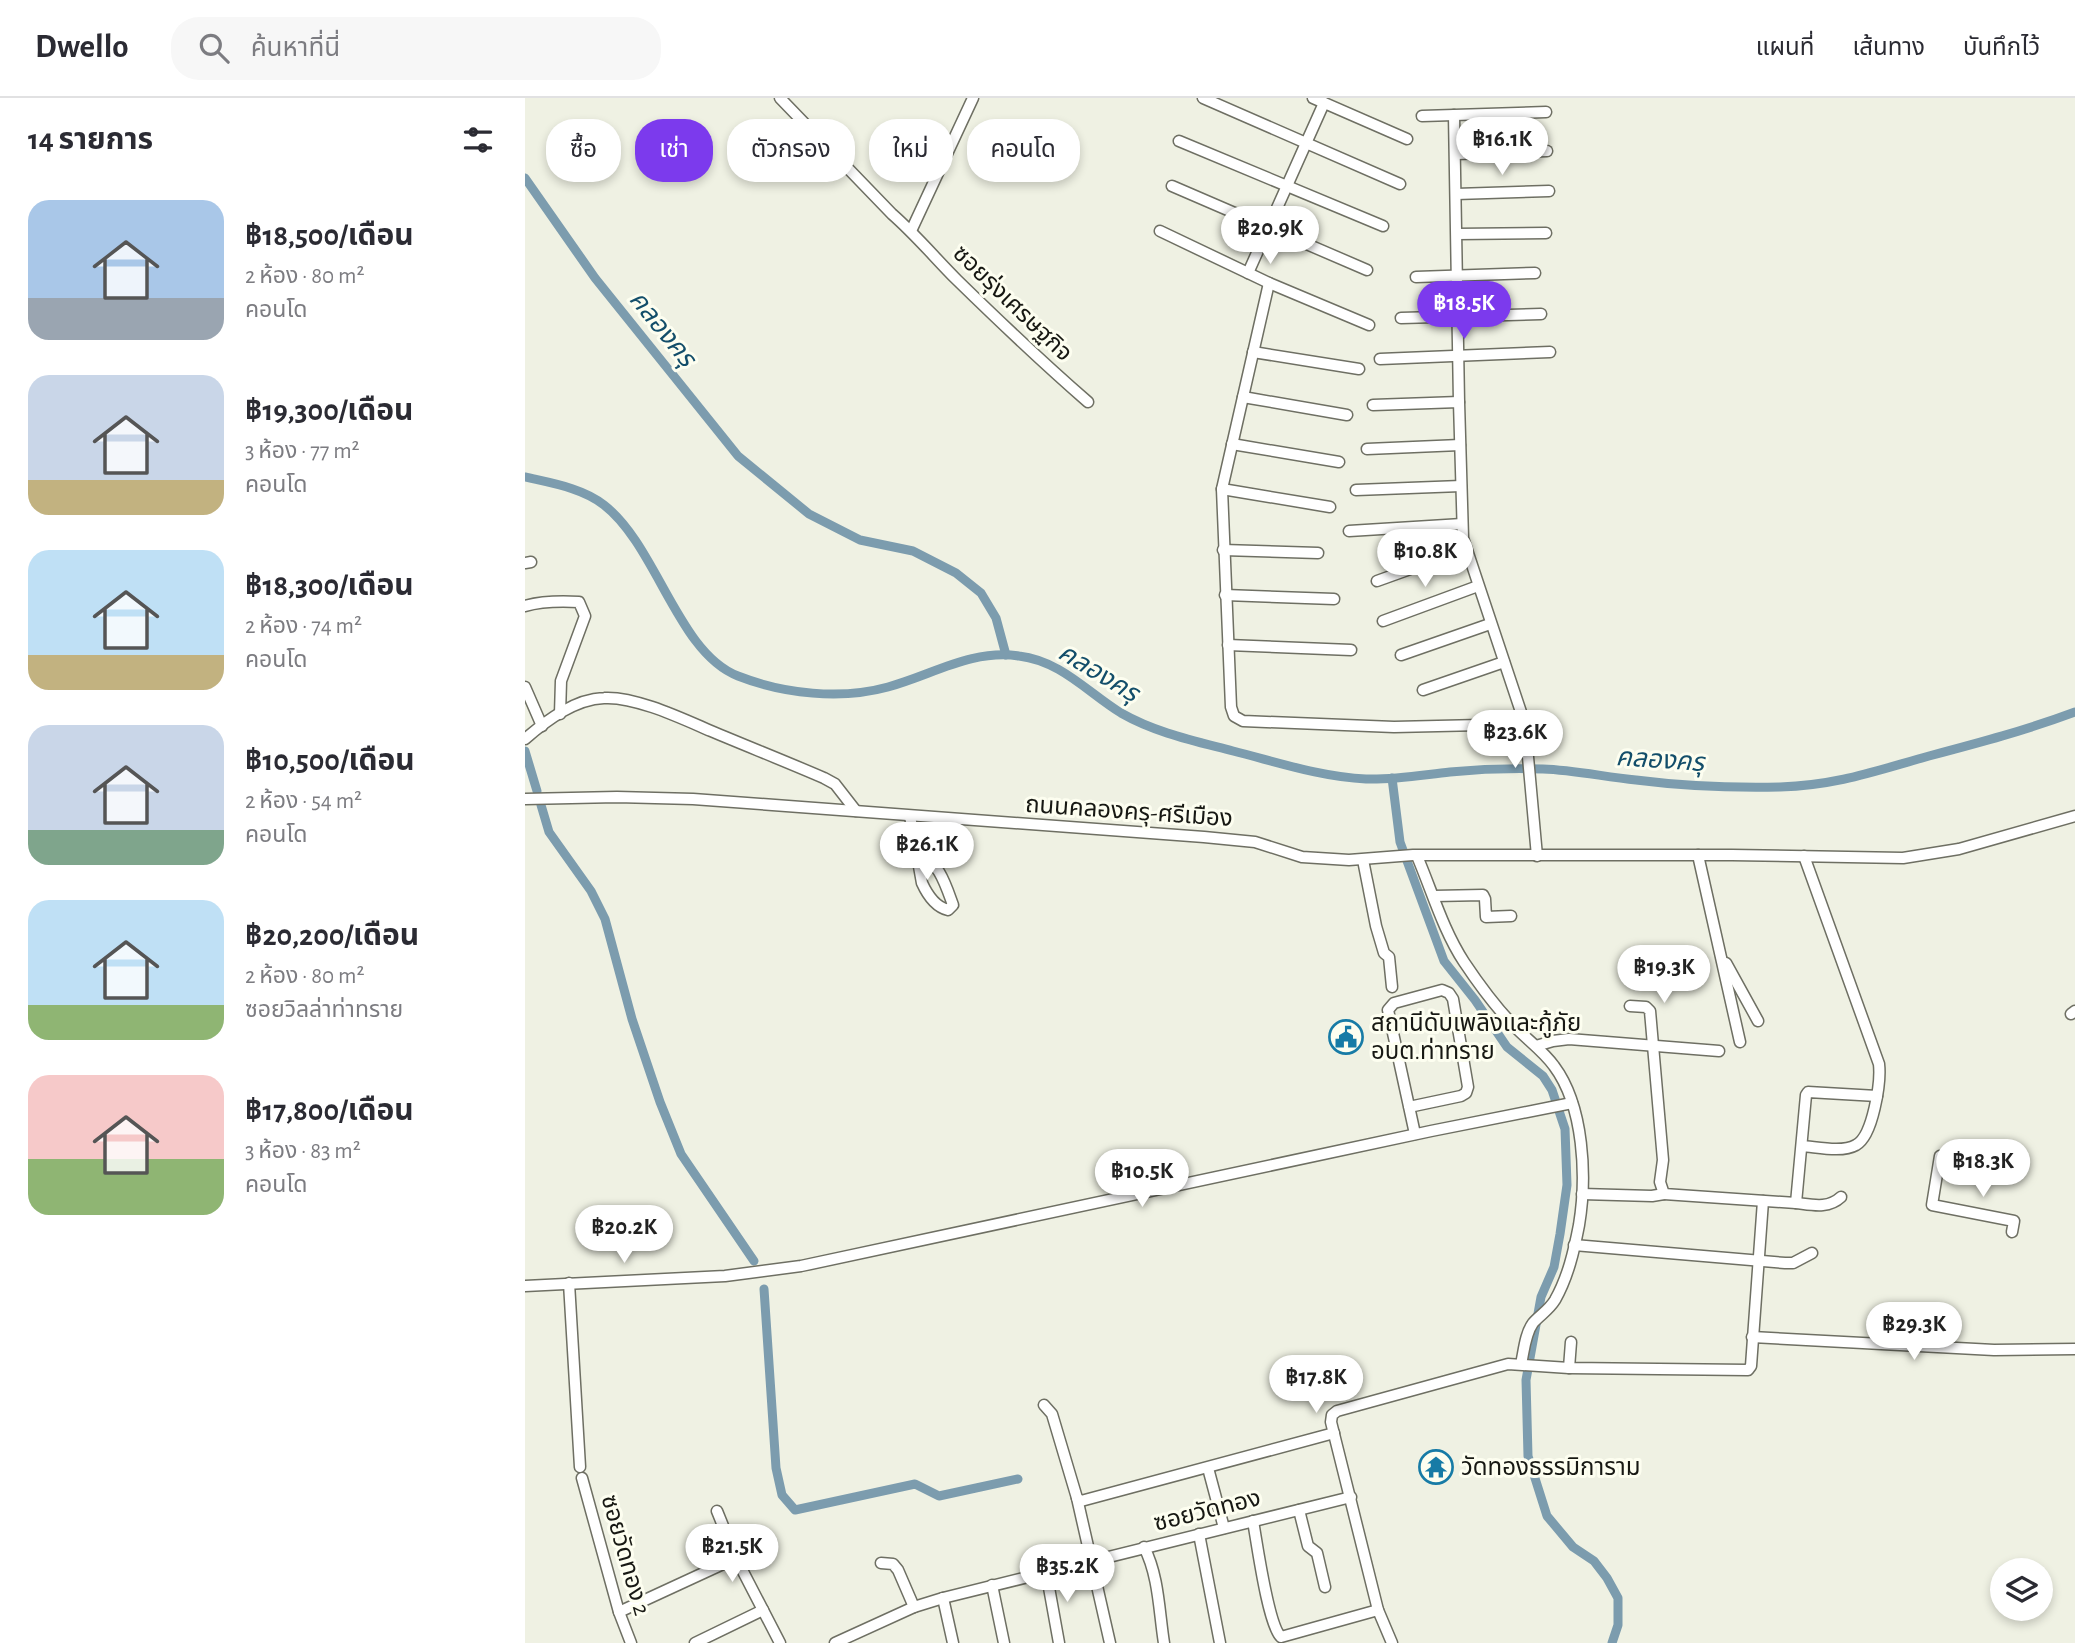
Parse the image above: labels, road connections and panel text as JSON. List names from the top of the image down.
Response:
{
  "streets": {
    "street": [
      "ซอยรุ่งเศรษฐกิจ",
      "ถนนคลองครุ-ศรีเมือง",
      "ซอยวัดทอง",
      "ซอยวัดทอง 2"
    ]
  },
  "water": ["คลองครุ"],
  "places": {
    "public building": ["สถานีดับเพลิงและกู้ภัย อบต.ท่าทราย"],
    "temple": ["วัดทองธรรมิการาม"]
  },
  "page": {
    "header": "Dwello",
    "search": "ค้นหาที่นี่",
    "nav": ["แผนที่", "เส้นทาง", "บันทึกไว้"],
    "heading": "14 รายการ",
    "price": [
      "฿16.1K",
      "฿20.9K",
      "฿18.5K",
      "฿10.8K",
      "฿23.6K",
      "฿26.1K",
      "฿19.3K",
      "฿18.3K",
      "฿10.5K",
      "฿20.2K",
      "฿29.3K",
      "฿17.8K",
      "฿21.5K",
      "฿35.2K"
    ],
    "chip": [
      "ซื้อ",
      "เช่า",
      "ตัวกรอง",
      "ใหม่",
      "คอนโด"
    ],
    "list": [
      {
        "name": "฿18,500/เดือน",
        "note": "2 ห้อง · 80 m² · คอนโด"
      },
      {
        "name": "฿19,300/เดือน",
        "note": "3 ห้อง · 77 m² · คอนโด"
      },
      {
        "name": "฿18,300/เดือน",
        "note": "2 ห้อง · 74 m² · คอนโด"
      },
      {
        "name": "฿10,500/เดือน",
        "note": "2 ห้อง · 54 m² · คอนโด"
      },
      {
        "name": "฿20,200/เดือน",
        "note": "2 ห้อง · 80 m² · ซอยวิลล่าท่าทราย"
      },
      {
        "name": "฿17,800/เดือน",
        "note": "3 ห้อง · 83 m² · คอนโด"
      }
    ]
  }
}
